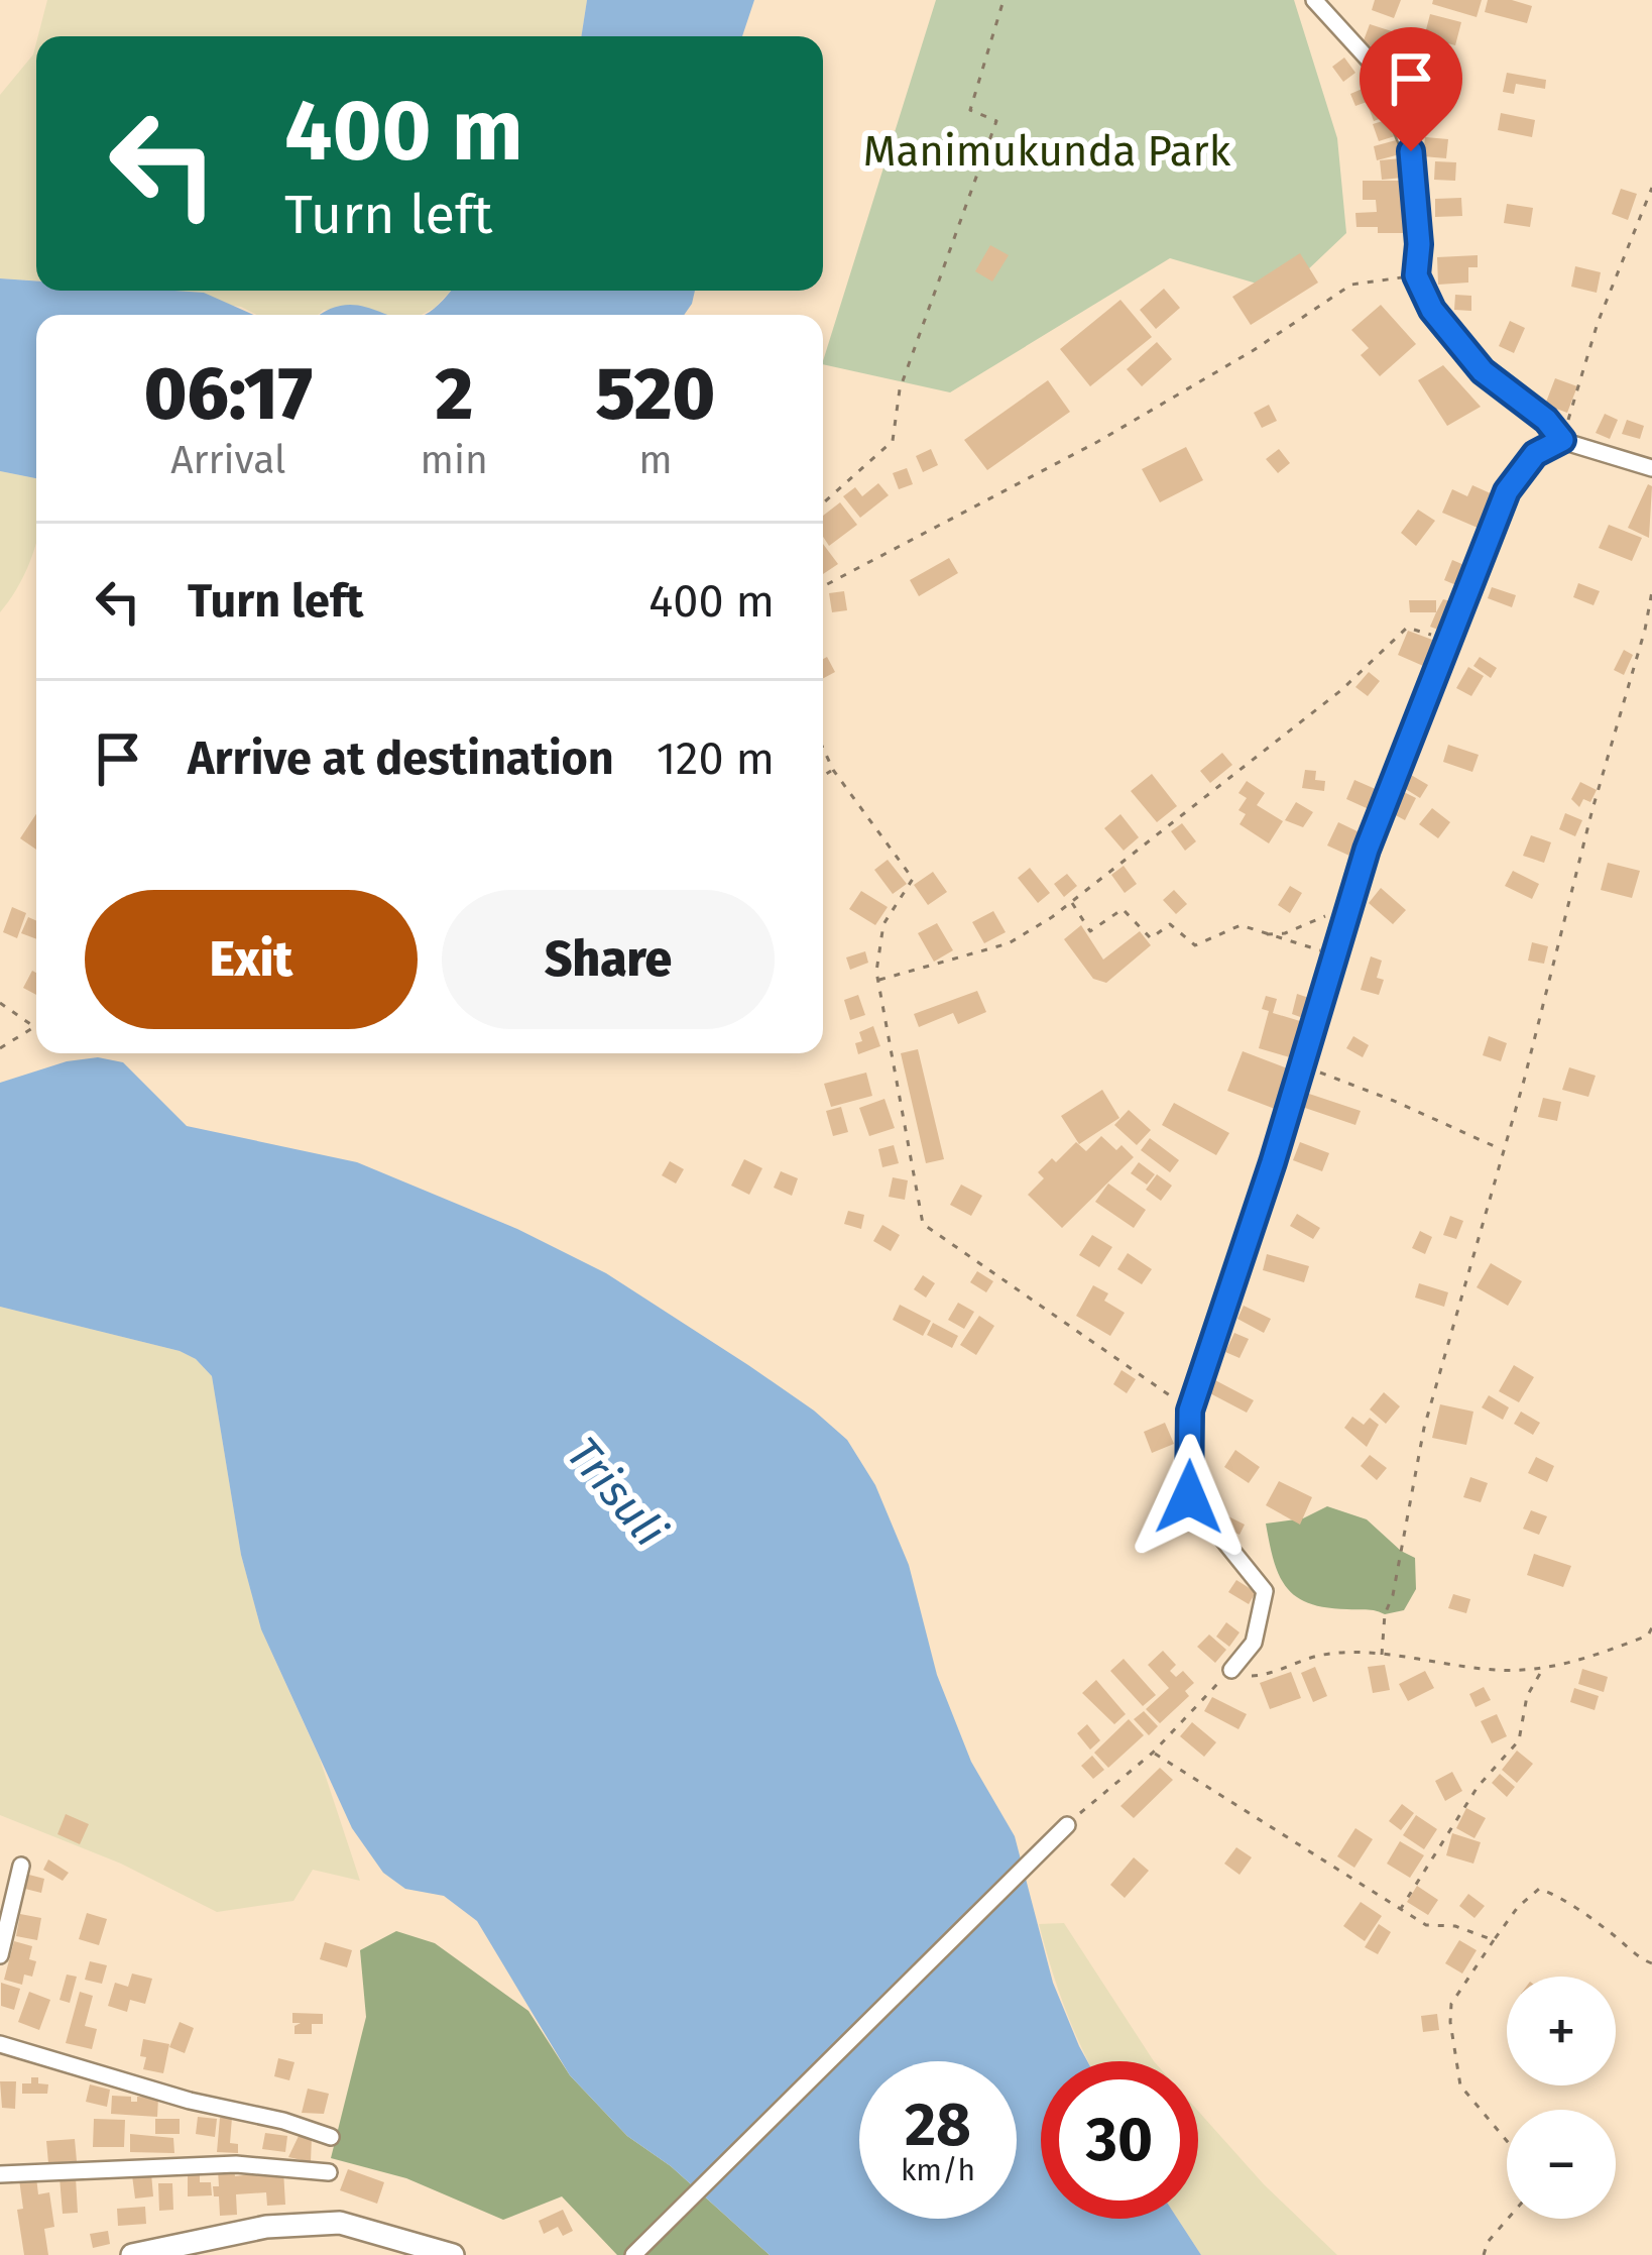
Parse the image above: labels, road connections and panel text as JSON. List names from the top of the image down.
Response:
{
  "water": ["Trisuli"],
  "parks": ["Manimukunda Park"],
  "page": {
    "turn": ["400 m", "Turn left"],
    "eta": [
      "06:17",
      "Arrival",
      "2",
      "min",
      "520",
      "m"
    ],
    "list": [
      {
        "name": "Turn left",
        "value": "400 m"
      },
      {
        "name": "Arrive at destination",
        "value": "120 m"
      }
    ],
    "buttons": ["Exit", "Share"],
    "map_buttons": ["+", "−"],
    "speed": "28 km/h",
    "limit": "30"
  }
}
